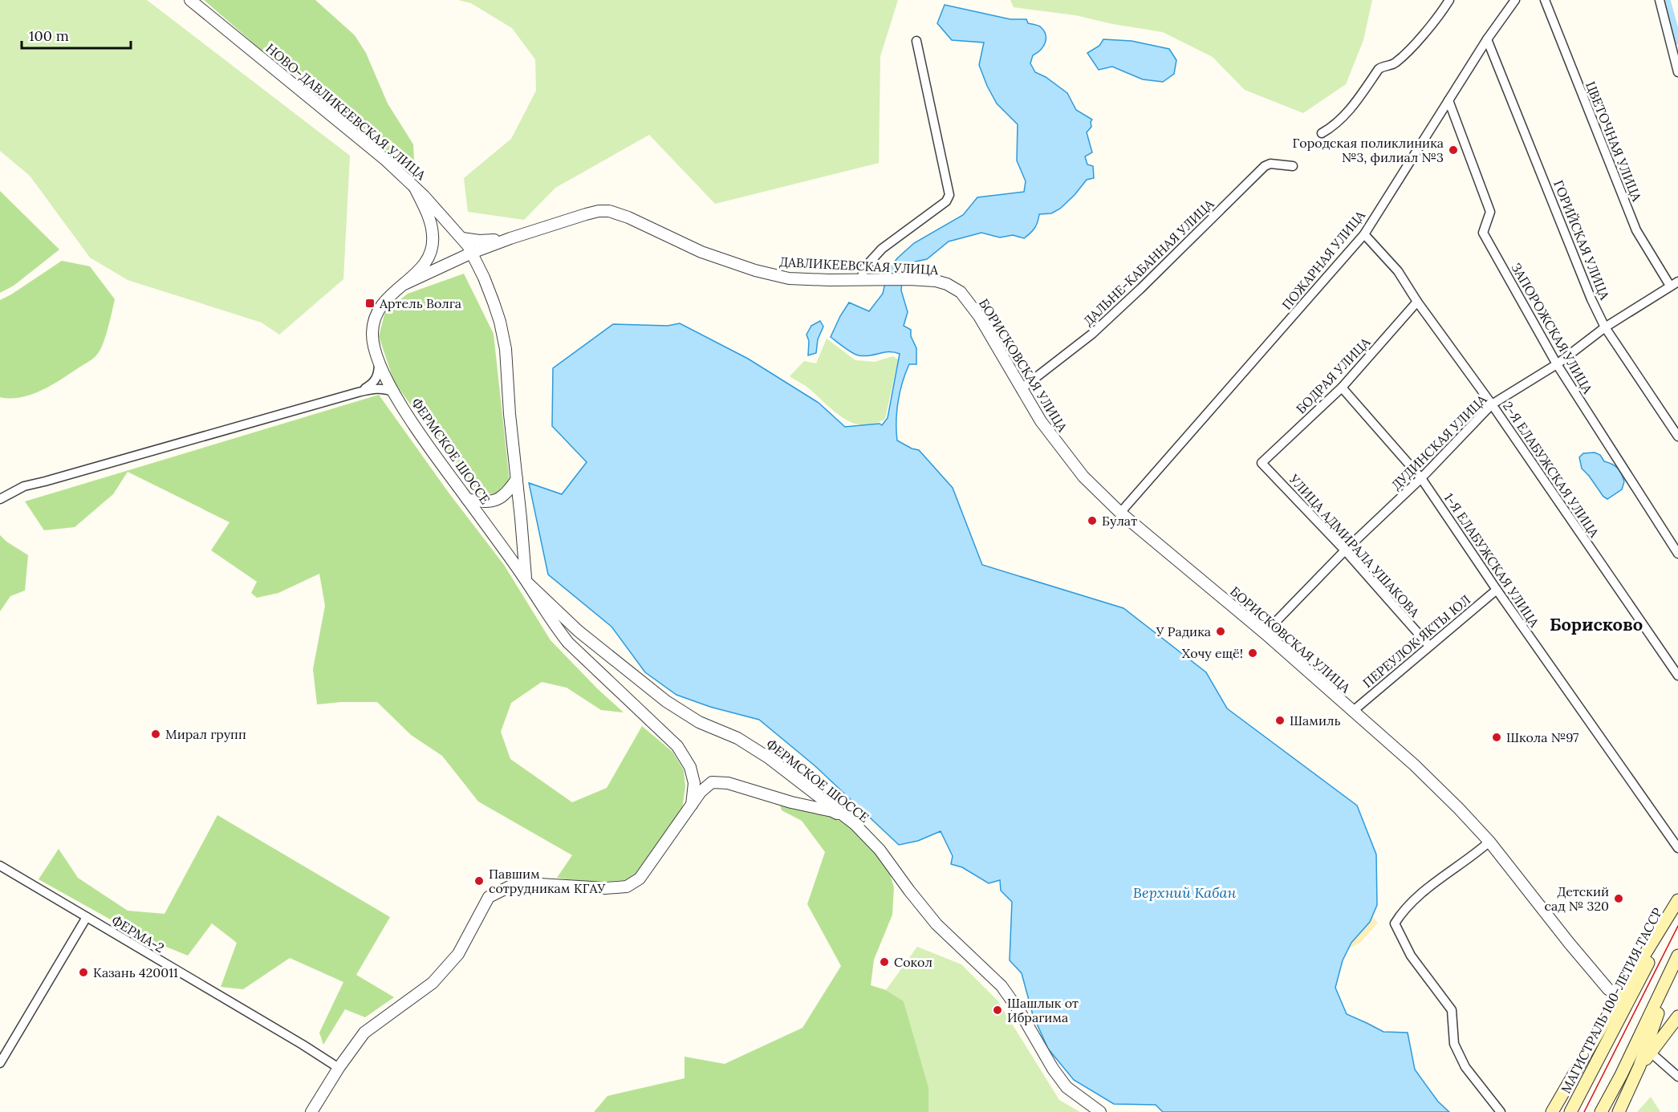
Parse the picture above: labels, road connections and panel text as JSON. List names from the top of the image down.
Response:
{
  "streets": {
    "main road": ["МАГИСТРАЛЬ 100-ЛЕТИЯ ТАССР"],
    "street": [
      "НОВО-ДАВЛИКЕЕВСКАЯ УЛИЦА",
      "ЦВЕТОЧНАЯ УЛИЦА",
      "ГОРИЙСКАЯ УЛИЦА",
      "ПОЖАРНАЯ УЛИЦА",
      "ДАЛЬНЕ-КАБАННАЯ УЛИЦА",
      "ДАВЛИКЕЕВСКАЯ УЛИЦА",
      "ЗАПОРОЖСКАЯ УЛИЦА",
      "БОРИСКОВСКАЯ УЛИЦА",
      "БОДРАЯ УЛИЦА",
      "ДУДИНСКАЯ УЛИЦА",
      "ФЕРМСКОЕ ШОССЕ",
      "2-Я ЕЛАБУЖСКАЯ УЛИЦА",
      "УЛИЦА АДМИРАЛА УШАКОВА",
      "1-Я ЕЛАБУЖСКАЯ УЛИЦА",
      "ПЕРЕУЛОК ЯКТЫ ЮЛ",
      "ФЕРМА-2"
    ]
  },
  "crossings": [
    ["НОВО-ДАВЛИКЕЕВСКАЯ УЛИЦА", "ФЕРМСКОЕ ШОССЕ"],
    ["ЦВЕТОЧНАЯ УЛИЦА", "ДУДИНСКАЯ УЛИЦА"],
    ["ГОРИЙСКАЯ УЛИЦА", "ПОЖАРНАЯ УЛИЦА"],
    ["ГОРИЙСКАЯ УЛИЦА", "ДУДИНСКАЯ УЛИЦА"],
    ["ПОЖАРНАЯ УЛИЦА", "ЗАПОРОЖСКАЯ УЛИЦА"],
    ["ПОЖАРНАЯ УЛИЦА", "БОРИСКОВСКАЯ УЛИЦА"],
    ["ПОЖАРНАЯ УЛИЦА", "2-Я ЕЛАБУЖСКАЯ УЛИЦА"],
    ["ДАЛЬНЕ-КАБАННАЯ УЛИЦА", "БОРИСКОВСКАЯ УЛИЦА"],
    ["ДАВЛИКЕЕВСКАЯ УЛИЦА", "БОРИСКОВСКАЯ УЛИЦА"],
    ["ДАВЛИКЕЕВСКАЯ УЛИЦА", "ФЕРМСКОЕ ШОССЕ"],
    ["ЗАПОРОЖСКАЯ УЛИЦА", "ДУДИНСКАЯ УЛИЦА"],
    ["БОРИСКОВСКАЯ УЛИЦА", "ДУДИНСКАЯ УЛИЦА"],
    ["БОРИСКОВСКАЯ УЛИЦА", "ПЕРЕУЛОК ЯКТЫ ЮЛ"],
    ["БОДРАЯ УЛИЦА", "2-Я ЕЛАБУЖСКАЯ УЛИЦА"],
    ["БОДРАЯ УЛИЦА", "УЛИЦА АДМИРАЛА УШАКОВА"],
    ["БОДРАЯ УЛИЦА", "1-Я ЕЛАБУЖСКАЯ УЛИЦА"],
    ["ДУДИНСКАЯ УЛИЦА", "2-Я ЕЛАБУЖСКАЯ УЛИЦА"],
    ["ДУДИНСКАЯ УЛИЦА", "УЛИЦА АДМИРАЛА УШАКОВА"],
    ["ДУДИНСКАЯ УЛИЦА", "1-Я ЕЛАБУЖСКАЯ УЛИЦА"],
    ["УЛИЦА АДМИРАЛА УШАКОВА", "ПЕРЕУЛОК ЯКТЫ ЮЛ"],
    ["1-Я ЕЛАБУЖСКАЯ УЛИЦА", "ПЕРЕУЛОК ЯКТЫ ЮЛ"]
  ],
  "districts": ["Борисково"],
  "water": ["Верхний Кабан"],
  "places": {
    "other": [
      "Городская поликлиника №3, филиал №3",
      "Булат",
      "У Радика",
      "Хочу ещё!",
      "Шамиль",
      "Мирал групп",
      "Школа №97",
      "Павшим сотрудникам КГАУ",
      "Детский сад № 320",
      "Сокол",
      "Казань 420011",
      "Шашлык от Ибрагима"
    ],
    "transit": ["Артель Волга"]
  },
  "scale_bar": "100 m"
}
